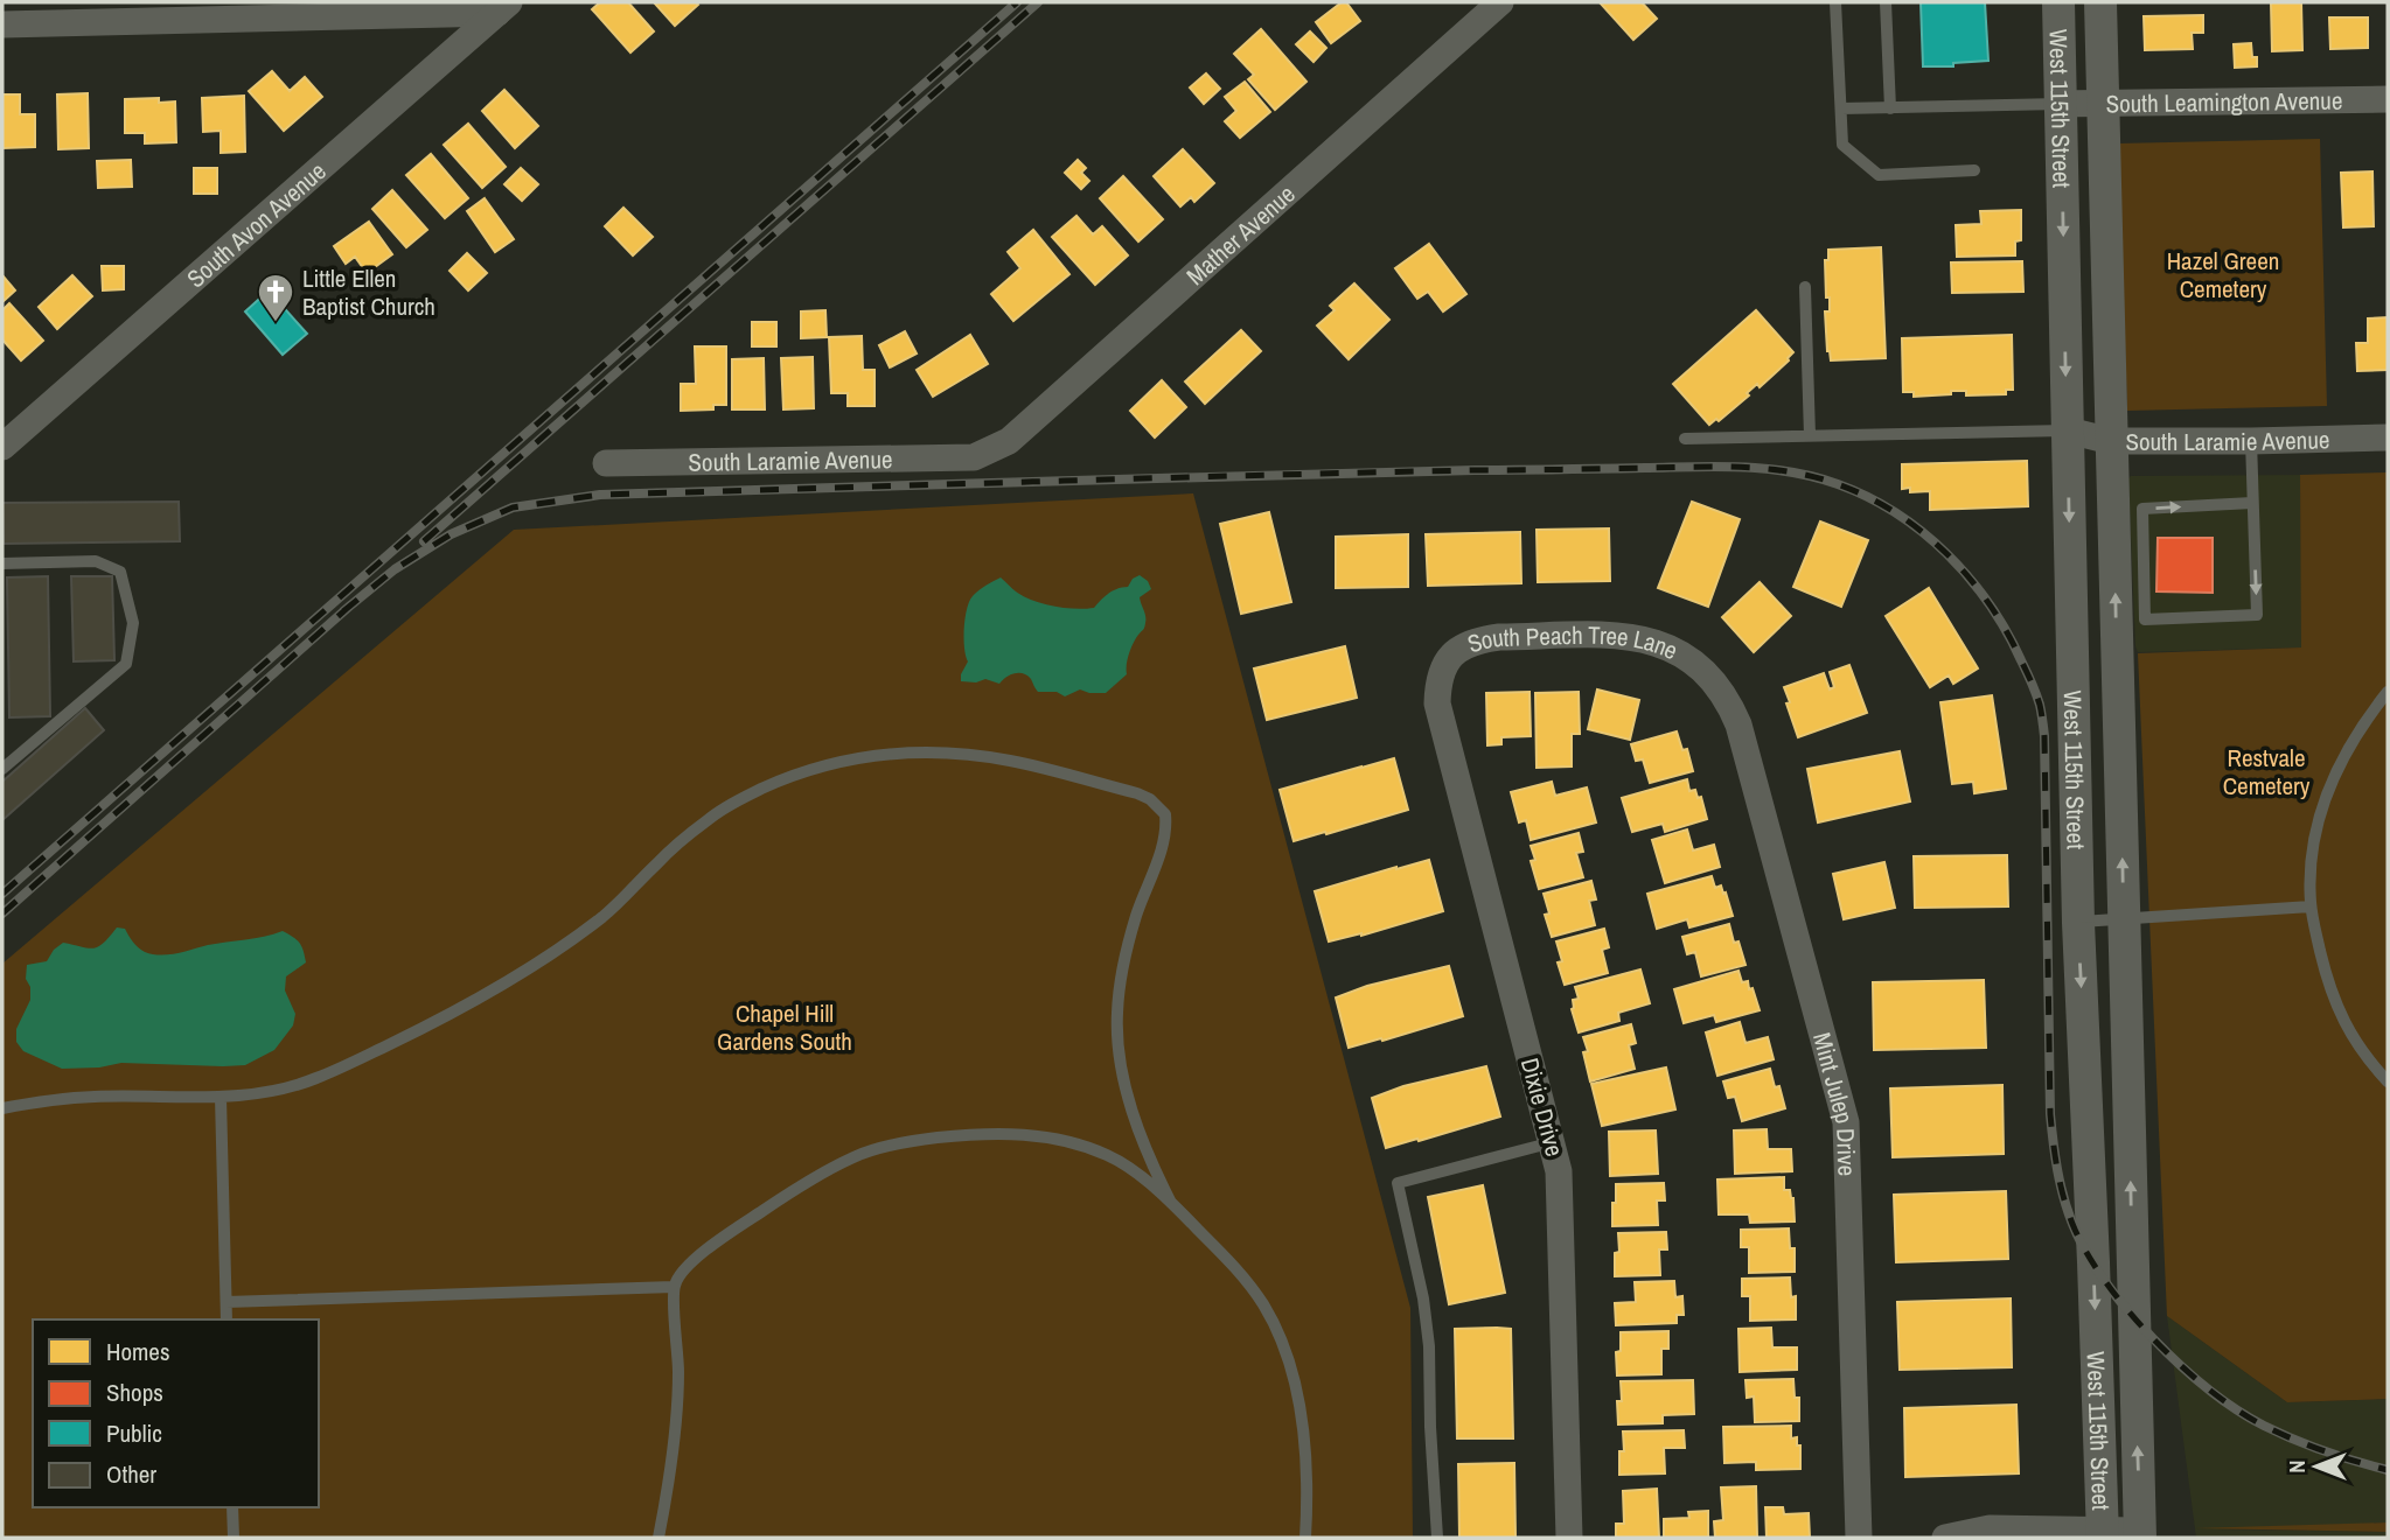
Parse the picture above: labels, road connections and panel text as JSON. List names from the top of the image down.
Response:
{
  "streets": {
    "street": [
      "South Leamington Avenue",
      "West 115th Street",
      "South Avon Avenue",
      "Mather Avenue",
      "South Laramie Avenue",
      "South Peach Tree Lane",
      "Mint Julep Drive",
      "Dixie Drive"
    ]
  },
  "crossings": [
    ["South Leamington Avenue", "West 115th Street"],
    ["West 115th Street", "South Laramie Avenue"],
    ["Mather Avenue", "South Laramie Avenue"],
    ["South Peach Tree Lane", "Mint Julep Drive"],
    ["South Peach Tree Lane", "Dixie Drive"]
  ],
  "parks": ["Hazel Green Cemetery", "Restvale Cemetery", "Chapel Hill Gardens South"],
  "places": {
    "church": ["Little Ellen Baptist Church"]
  },
  "legend": [
    "Homes",
    "Shops",
    "Public",
    "Other"
  ],
  "north": "left"
}
